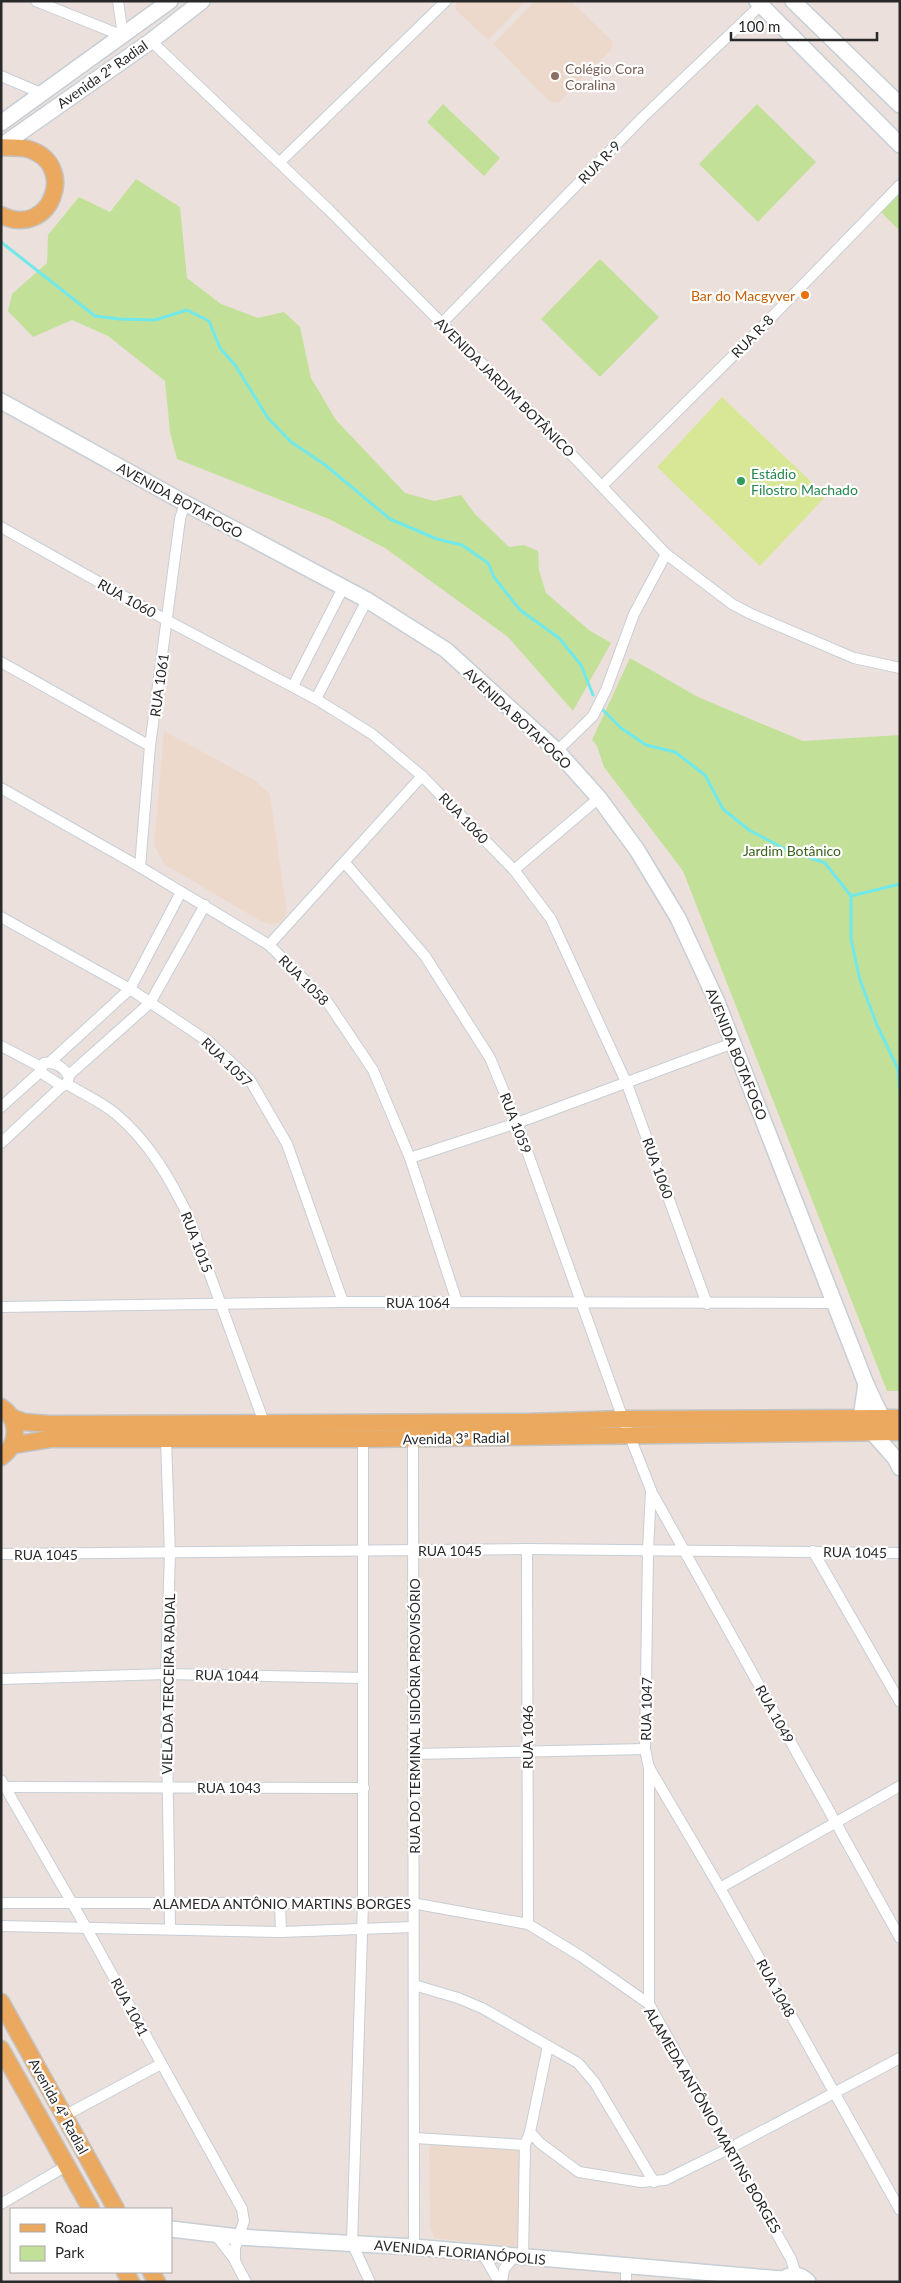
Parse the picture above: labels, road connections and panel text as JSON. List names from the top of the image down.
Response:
{
  "streets": {
    "main road": ["Avenida 3ª Radial", "Avenida 4ª Radial"],
    "street": [
      "Avenida 2ª Radial",
      "RUA R-9",
      "RUA R-8",
      "AVENIDA JARDIM BOTÂNICO",
      "AVENIDA BOTAFOGO",
      "RUA 1060",
      "RUA 1061",
      "RUA 1058",
      "RUA 1057",
      "RUA 1059",
      "RUA 1015",
      "RUA 1064",
      "RUA 1045",
      "RUA 1044",
      "VIELA DA TERCEIRA RADIAL",
      "RUA 1047",
      "RUA 1049",
      "RUA DO TERMINAL ISIDÓRIA PROVISÓRIO",
      "RUA 1046",
      "RUA 1043",
      "ALAMEDA ANTÔNIO MARTINS BORGES",
      "RUA 1048",
      "RUA 1041",
      "AVENIDA FLORIANÓPOLIS"
    ]
  },
  "crossings": [
    ["Avenida 2ª Radial", "AVENIDA JARDIM BOTÂNICO"],
    ["RUA R-9", "AVENIDA JARDIM BOTÂNICO"],
    ["RUA R-8", "AVENIDA JARDIM BOTÂNICO"],
    ["AVENIDA BOTAFOGO", "RUA 1061"],
    ["AVENIDA BOTAFOGO", "RUA 1064"],
    ["RUA 1060", "RUA 1061"],
    ["RUA 1060", "RUA 1064"],
    ["RUA 1061", "RUA 1058"],
    ["RUA 1058", "RUA 1064"],
    ["RUA 1057", "RUA 1064"],
    ["RUA 1059", "RUA 1064"],
    ["RUA 1059", "RUA 1047"],
    ["RUA 1015", "RUA 1064"],
    ["RUA 1015", "Avenida 3ª Radial"],
    ["Avenida 3ª Radial", "VIELA DA TERCEIRA RADIAL"],
    ["Avenida 3ª Radial", "RUA 1047"],
    ["Avenida 3ª Radial", "RUA DO TERMINAL ISIDÓRIA PROVISÓRIO"],
    ["RUA 1045", "VIELA DA TERCEIRA RADIAL"],
    ["RUA 1045", "RUA 1047"],
    ["RUA 1045", "RUA 1049"],
    ["RUA 1045", "RUA DO TERMINAL ISIDÓRIA PROVISÓRIO"],
    ["RUA 1045", "RUA 1046"],
    ["RUA 1044", "VIELA DA TERCEIRA RADIAL"],
    ["VIELA DA TERCEIRA RADIAL", "RUA 1043"],
    ["VIELA DA TERCEIRA RADIAL", "ALAMEDA ANTÔNIO MARTINS BORGES"],
    ["RUA 1047", "RUA 1049"],
    ["RUA 1047", "ALAMEDA ANTÔNIO MARTINS BORGES"],
    ["RUA 1047", "RUA 1048"],
    ["RUA DO TERMINAL ISIDÓRIA PROVISÓRIO", "ALAMEDA ANTÔNIO MARTINS BORGES"],
    ["RUA DO TERMINAL ISIDÓRIA PROVISÓRIO", "AVENIDA FLORIANÓPOLIS"],
    ["RUA 1046", "ALAMEDA ANTÔNIO MARTINS BORGES"],
    ["RUA 1043", "RUA 1041"],
    ["ALAMEDA ANTÔNIO MARTINS BORGES", "RUA 1041"],
    ["ALAMEDA ANTÔNIO MARTINS BORGES", "AVENIDA FLORIANÓPOLIS"],
    ["RUA 1041", "AVENIDA FLORIANÓPOLIS"]
  ],
  "parks": ["Jardim Botânico"],
  "places": ["Colégio Cora Coralina", "Bar do Macgyver", "Estádio Filostro Machado"],
  "legend": ["Road", "Park"],
  "scale_bar": "100 m"
}
